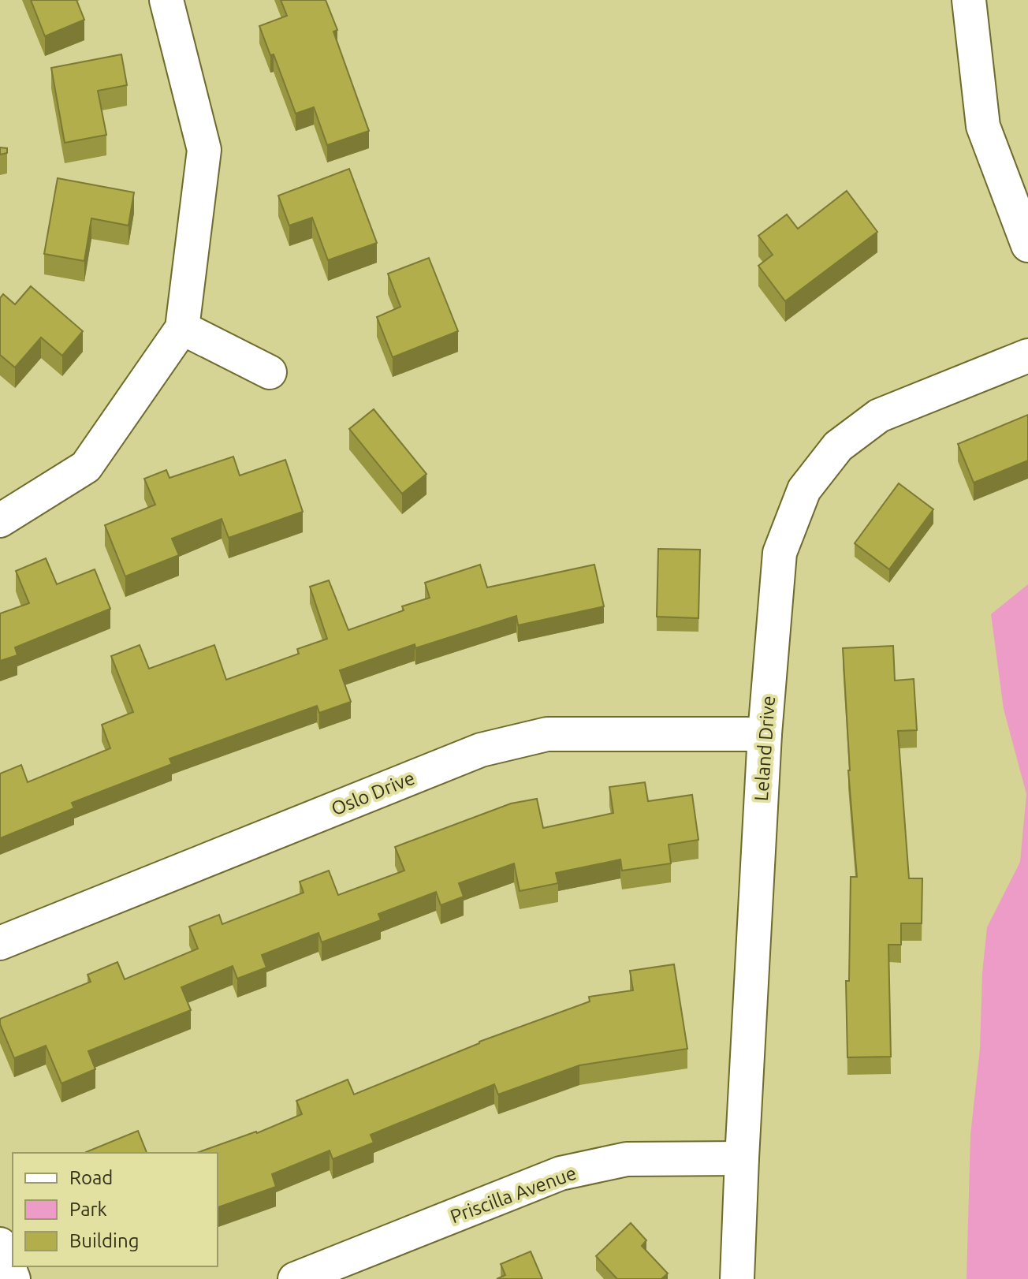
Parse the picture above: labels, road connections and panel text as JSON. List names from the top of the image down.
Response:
{
  "streets": {
    "street": ["Leland Drive", "Oslo Drive", "Priscilla Avenue"]
  },
  "crossings": [
    ["Leland Drive", "Oslo Drive"],
    ["Leland Drive", "Priscilla Avenue"]
  ],
  "legend": ["Road", "Park", "Building"]
}
